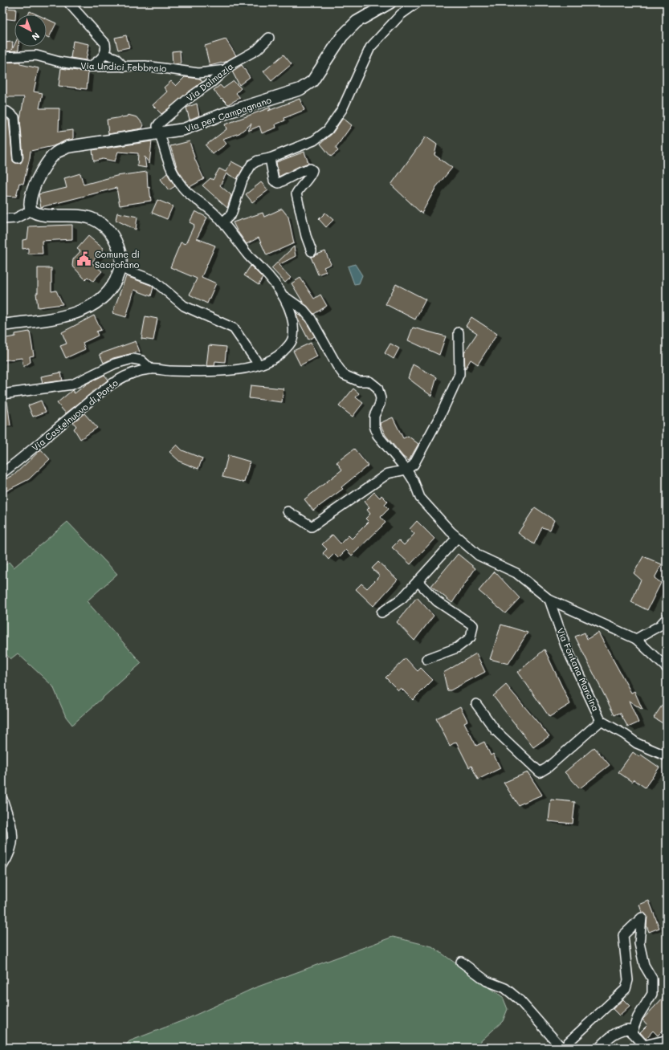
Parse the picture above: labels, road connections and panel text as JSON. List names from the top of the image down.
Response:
{
  "streets": {
    "street": [
      "Via Undici Febbraio",
      "Via Dalmazia",
      "Via per Campagnano",
      "Via Castelnuovo di Porto",
      "Via Fontana Mancina"
    ]
  },
  "crossings": [
    ["Via Undici Febbraio", "Via Dalmazia"],
    ["Via Dalmazia", "Via per Campagnano"],
    ["Via Dalmazia", "Via Castelnuovo di Porto"],
    ["Via per Campagnano", "Via Castelnuovo di Porto"]
  ],
  "places": {
    "public building": ["Comune di Sacrofano"]
  },
  "north": "bottom right"
}
